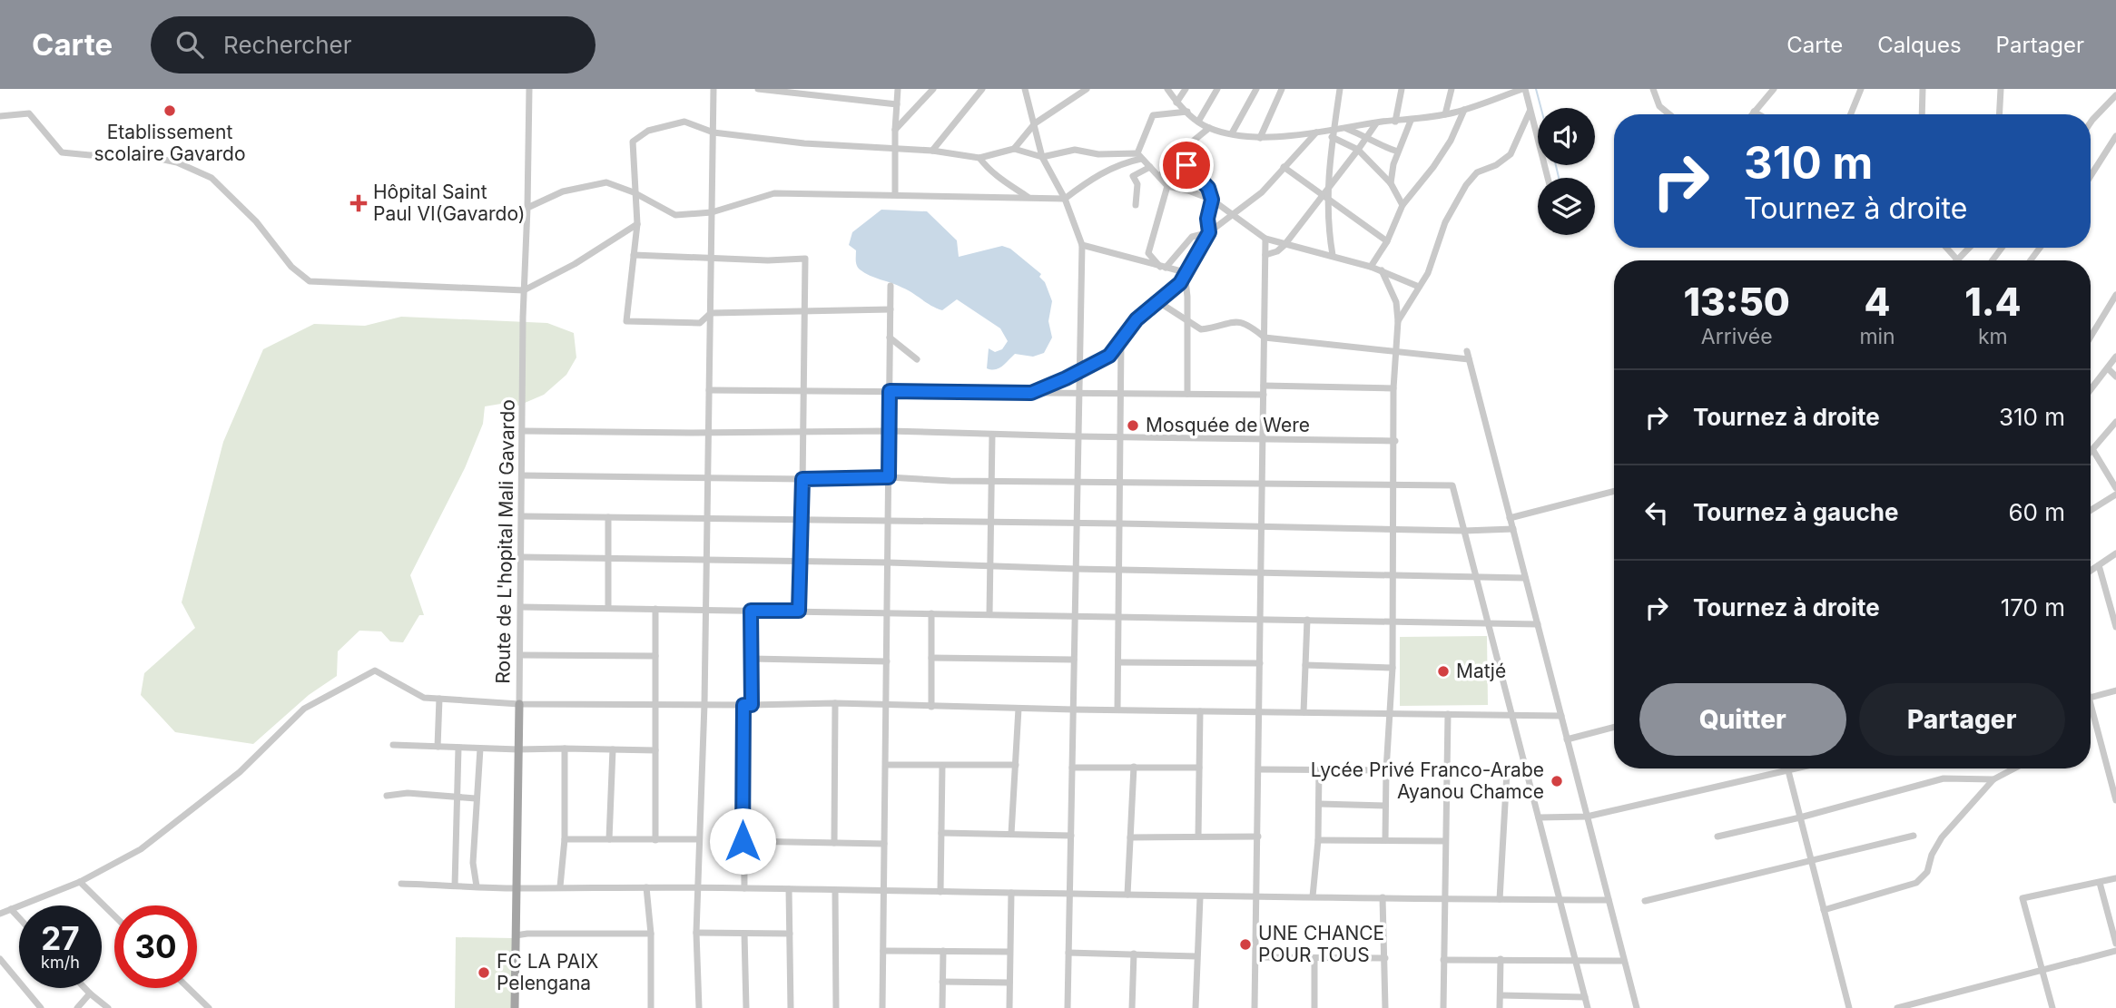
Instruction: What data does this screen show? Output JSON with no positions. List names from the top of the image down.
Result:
{
  "streets": {
    "main road": ["Route de L'hopital Mali Gavardo"]
  },
  "places": {
    "other": [
      "Etablissement scolaire Gavardo",
      "Mosquée de Were",
      "Matjé",
      "Lycée Privé Franco-Arabe Ayanou Chamce",
      "UNE CHANCE POUR TOUS",
      "FC LA PAIX Pelengana"
    ],
    "health": ["Hôpital Saint Paul VI(Gavardo)"]
  },
  "page": {
    "header": "Carte",
    "search": "Rechercher",
    "nav": ["Carte", "Calques", "Partager"],
    "turn": ["310 m", "Tournez à droite"],
    "eta": [
      "13:50",
      "Arrivée",
      "4",
      "min",
      "1.4",
      "km"
    ],
    "list": [
      {
        "name": "Tournez à droite",
        "value": "310 m"
      },
      {
        "name": "Tournez à gauche",
        "value": "60 m"
      },
      {
        "name": "Tournez à droite",
        "value": "170 m"
      }
    ],
    "buttons": ["Quitter", "Partager"],
    "speed": "27 km/h",
    "limit": "30"
  }
}
